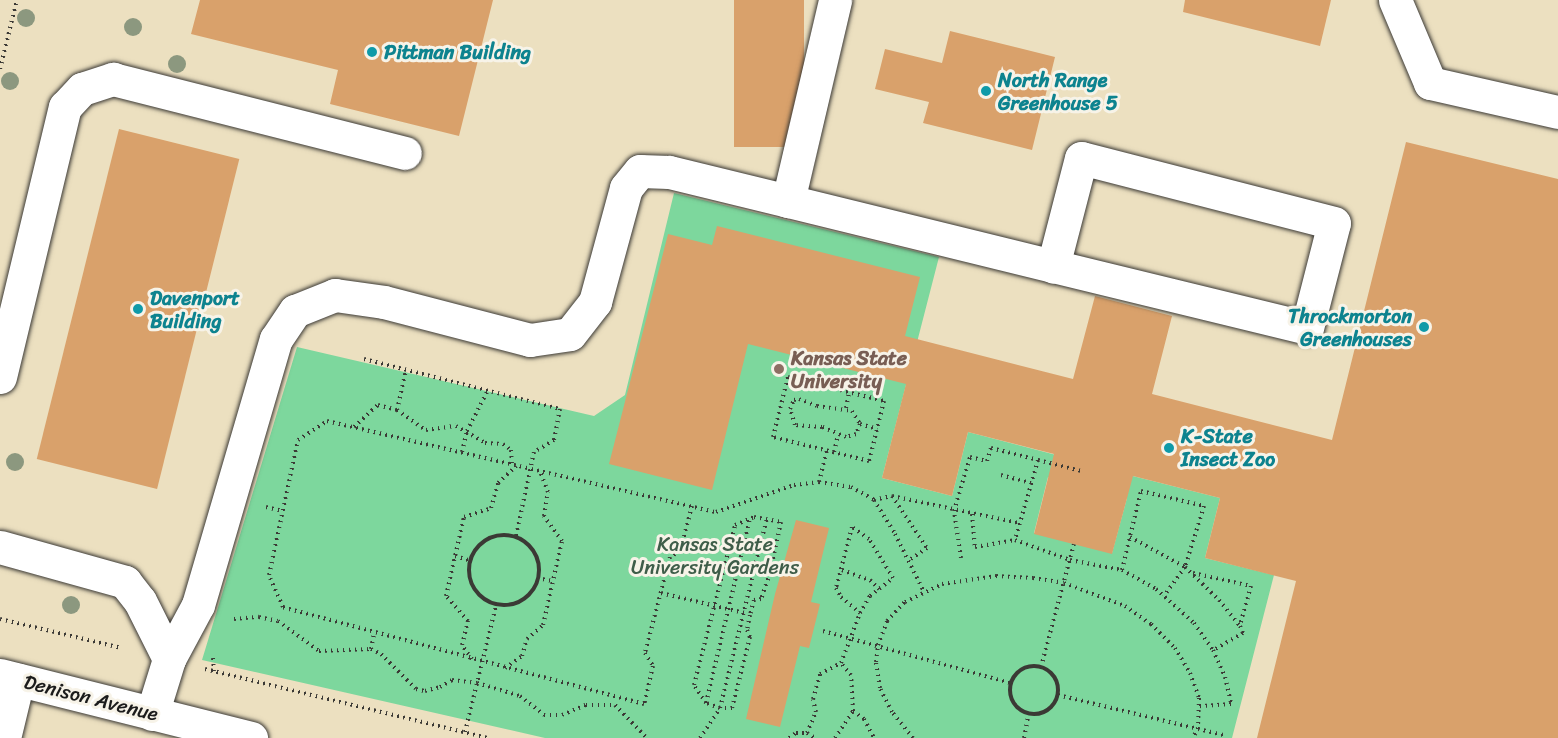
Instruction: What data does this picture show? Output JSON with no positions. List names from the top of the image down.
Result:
{
  "streets": {
    "street": ["Denison Avenue"]
  },
  "parks": ["Kansas State University Gardens"],
  "places": [
    "Pittman Building",
    "North Range Greenhouse 5",
    "Davenport Building",
    "Throckmorton Greenhouses",
    "Kansas State University",
    "K-State Insect Zoo"
  ]
}
